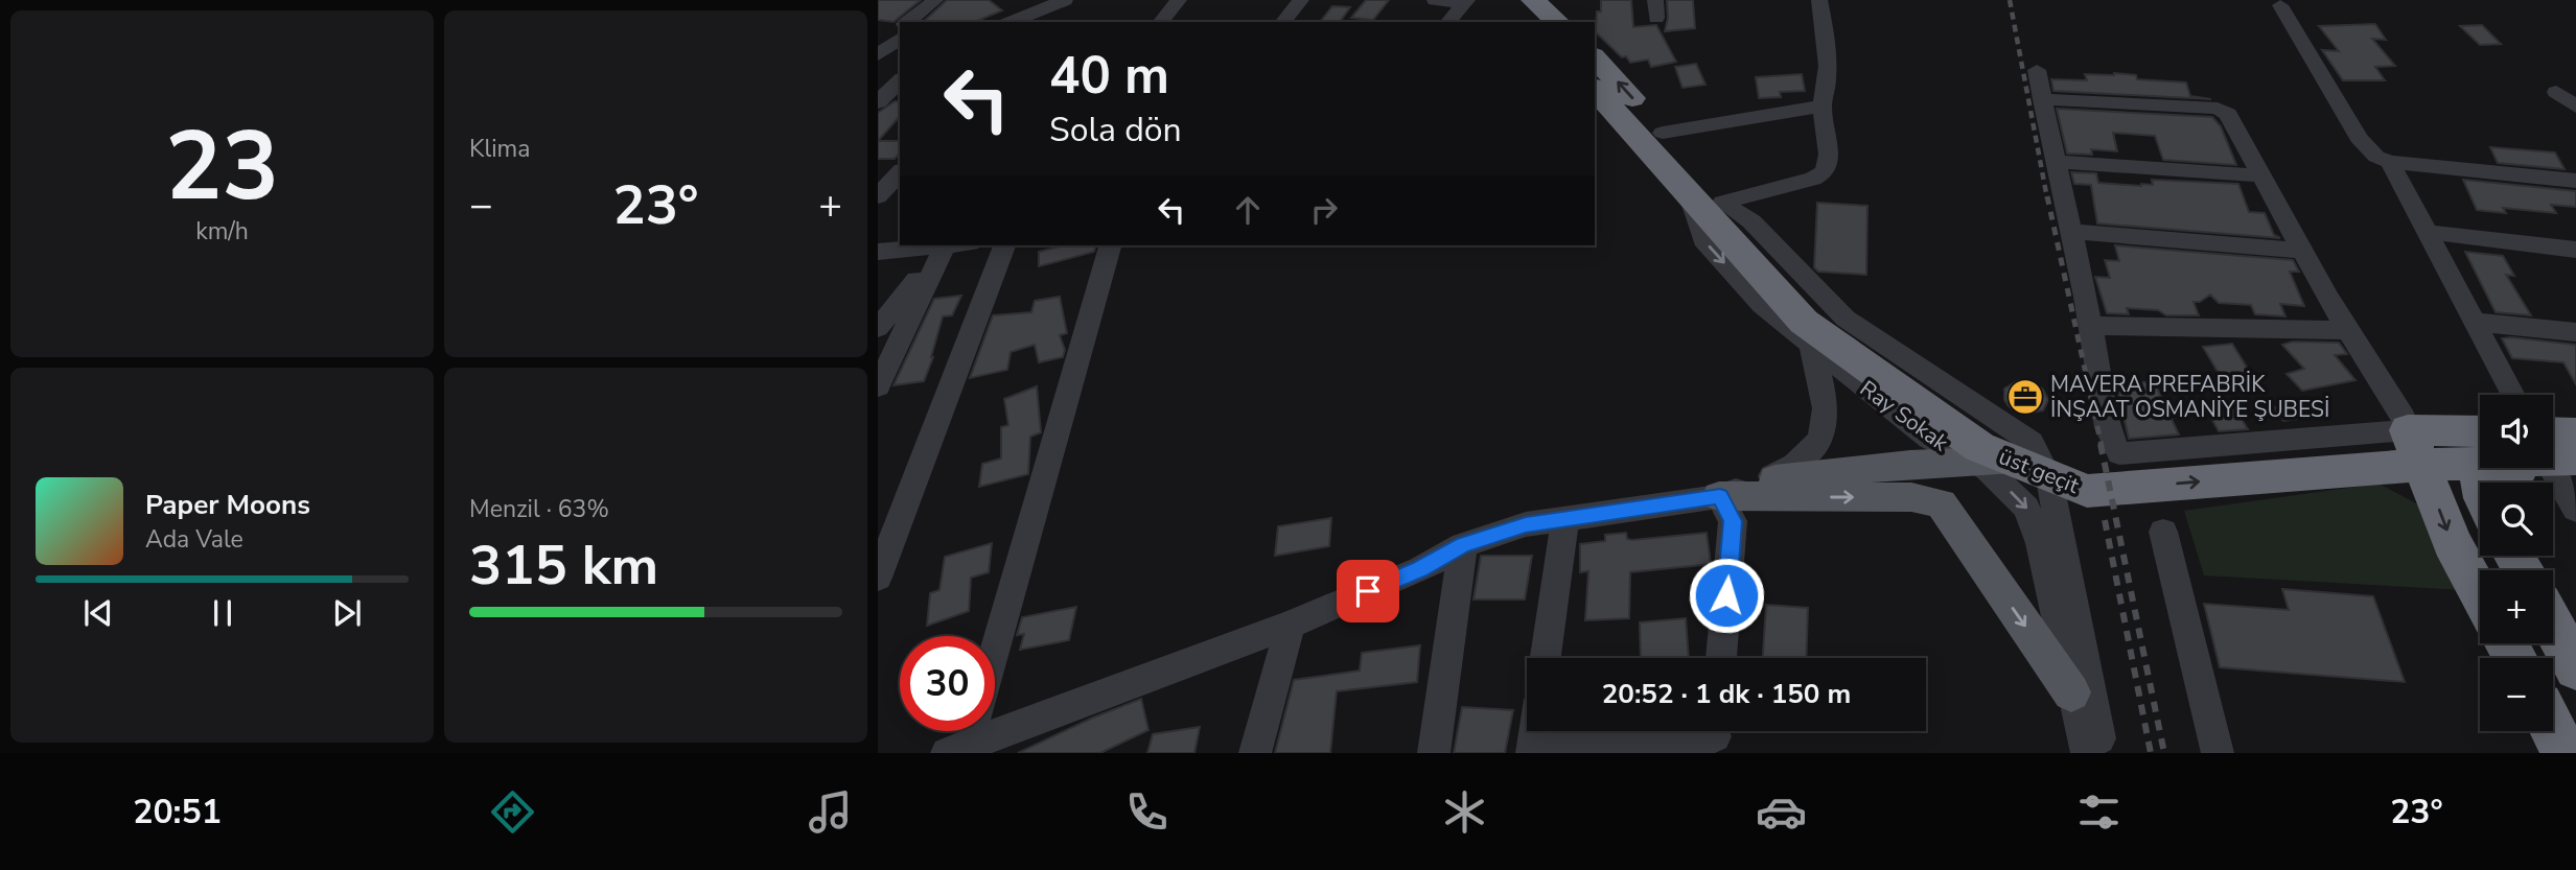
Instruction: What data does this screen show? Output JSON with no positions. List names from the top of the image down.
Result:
{
  "streets": {
    "highway": ["üst geçit"],
    "street": ["Ray Sokak"]
  },
  "crossings": [
    ["Ray Sokak", "üst geçit"]
  ],
  "places": {
    "office": ["MAVERA PREFABRİK İNŞAAT OSMANİYE ŞUBESİ"]
  },
  "page": {
    "tile": [
      ["23", "km/h"],
      "Klima",
      ["Menzil · 63%", "315 km"]
    ],
    "turn": ["40 m", "Sola dön"],
    "heat": ["−", "23°", "+"],
    "map_buttons": ["+", "−"],
    "song": ["Paper Moons", "Ada Vale"],
    "limit": "30",
    "trip": "20:52 · 1 dk · 150 m",
    "tabs": ["20:51", "23°"]
  }
}
